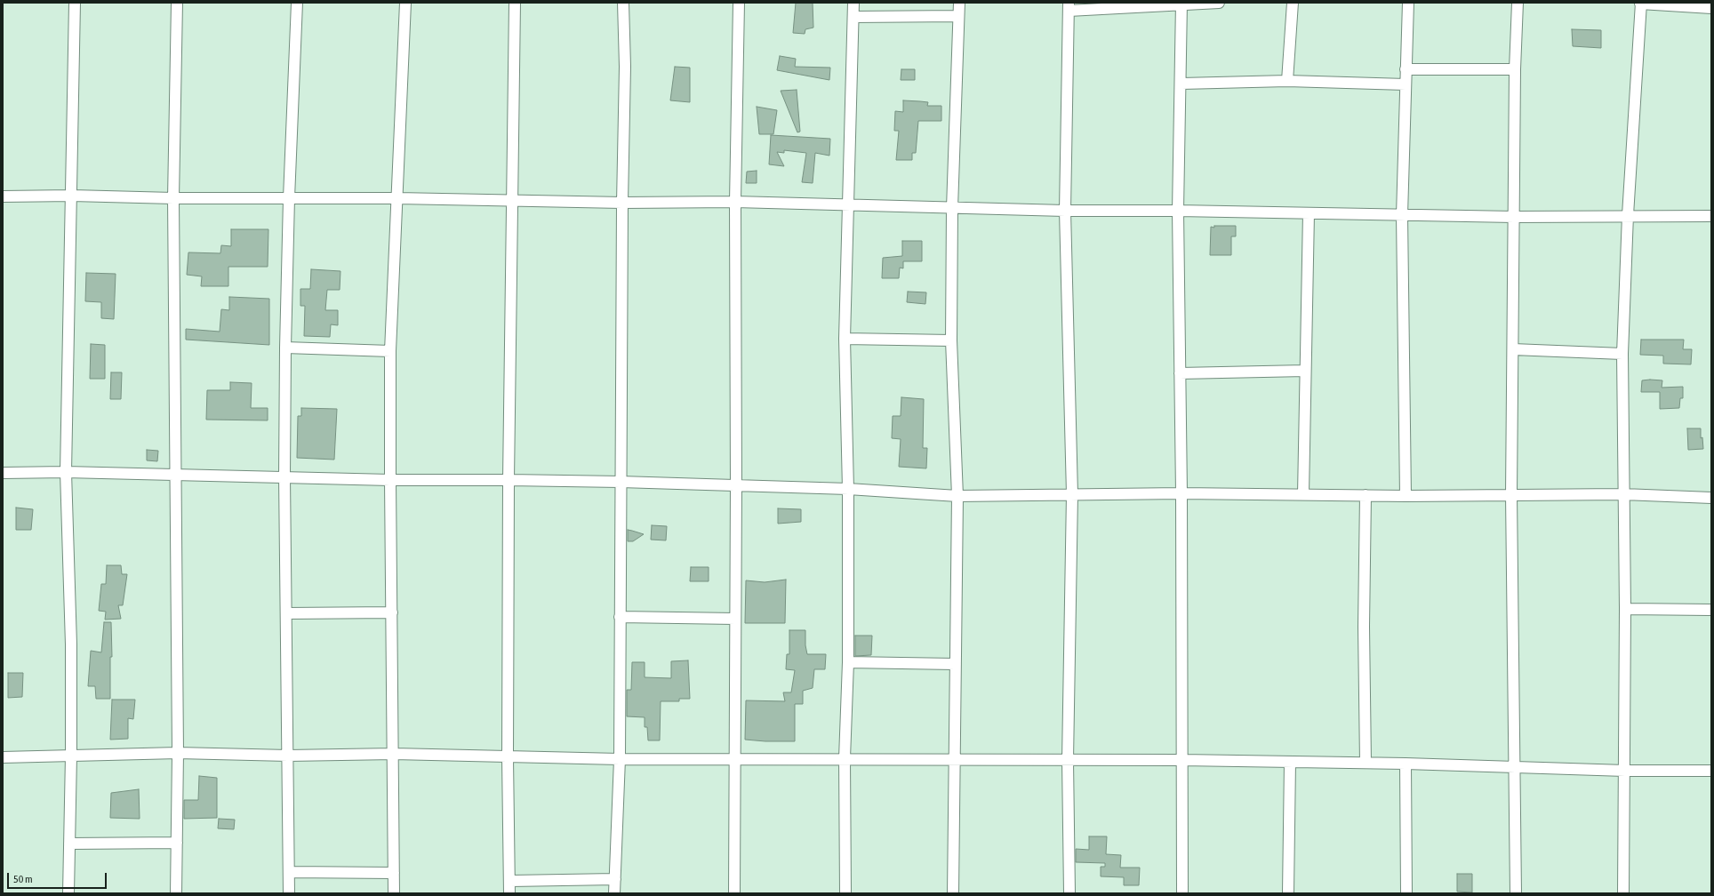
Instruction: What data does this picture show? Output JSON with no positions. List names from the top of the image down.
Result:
{
  "scale_bar": "50 m"
}
